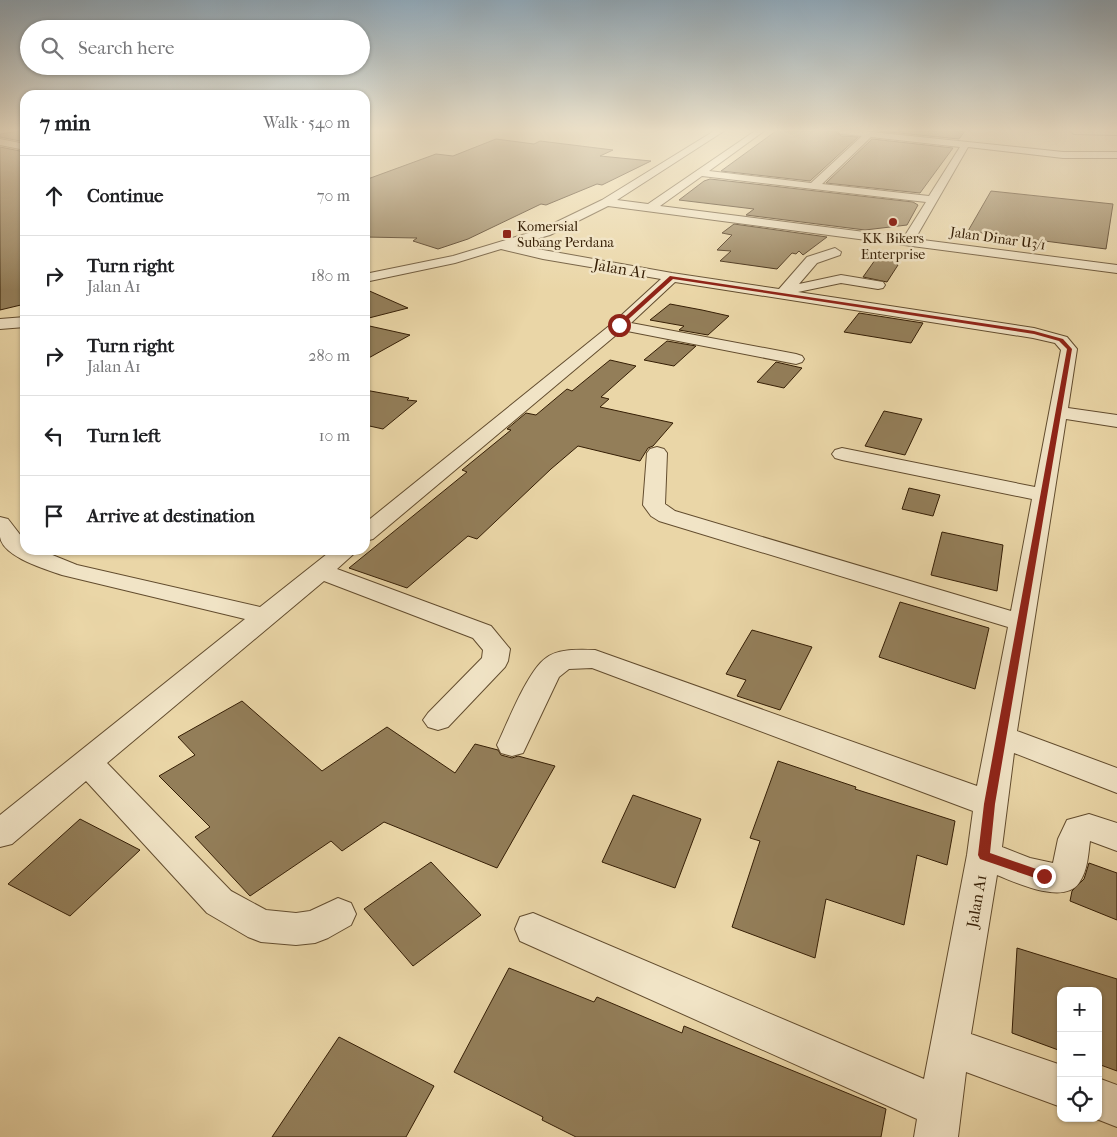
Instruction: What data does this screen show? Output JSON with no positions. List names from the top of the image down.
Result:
{
  "streets": {
    "street": ["Jalan Dinar U3/1", "Jalan A1"]
  },
  "places": {
    "other": ["KK Bikers Enterprise"],
    "transit": ["Komersial Subang Perdana"]
  },
  "page": {
    "search": "Search here",
    "heading": ["7 min", "Walk · 540 m"],
    "list": [
      ["Continue", "70 m"],
      ["Turn right", "Jalan A1", "180 m"],
      ["Turn right", "Jalan A1", "280 m"],
      ["Turn left", "10 m"],
      "Arrive at destination"
    ],
    "map_buttons": ["+", "−"]
  }
}
